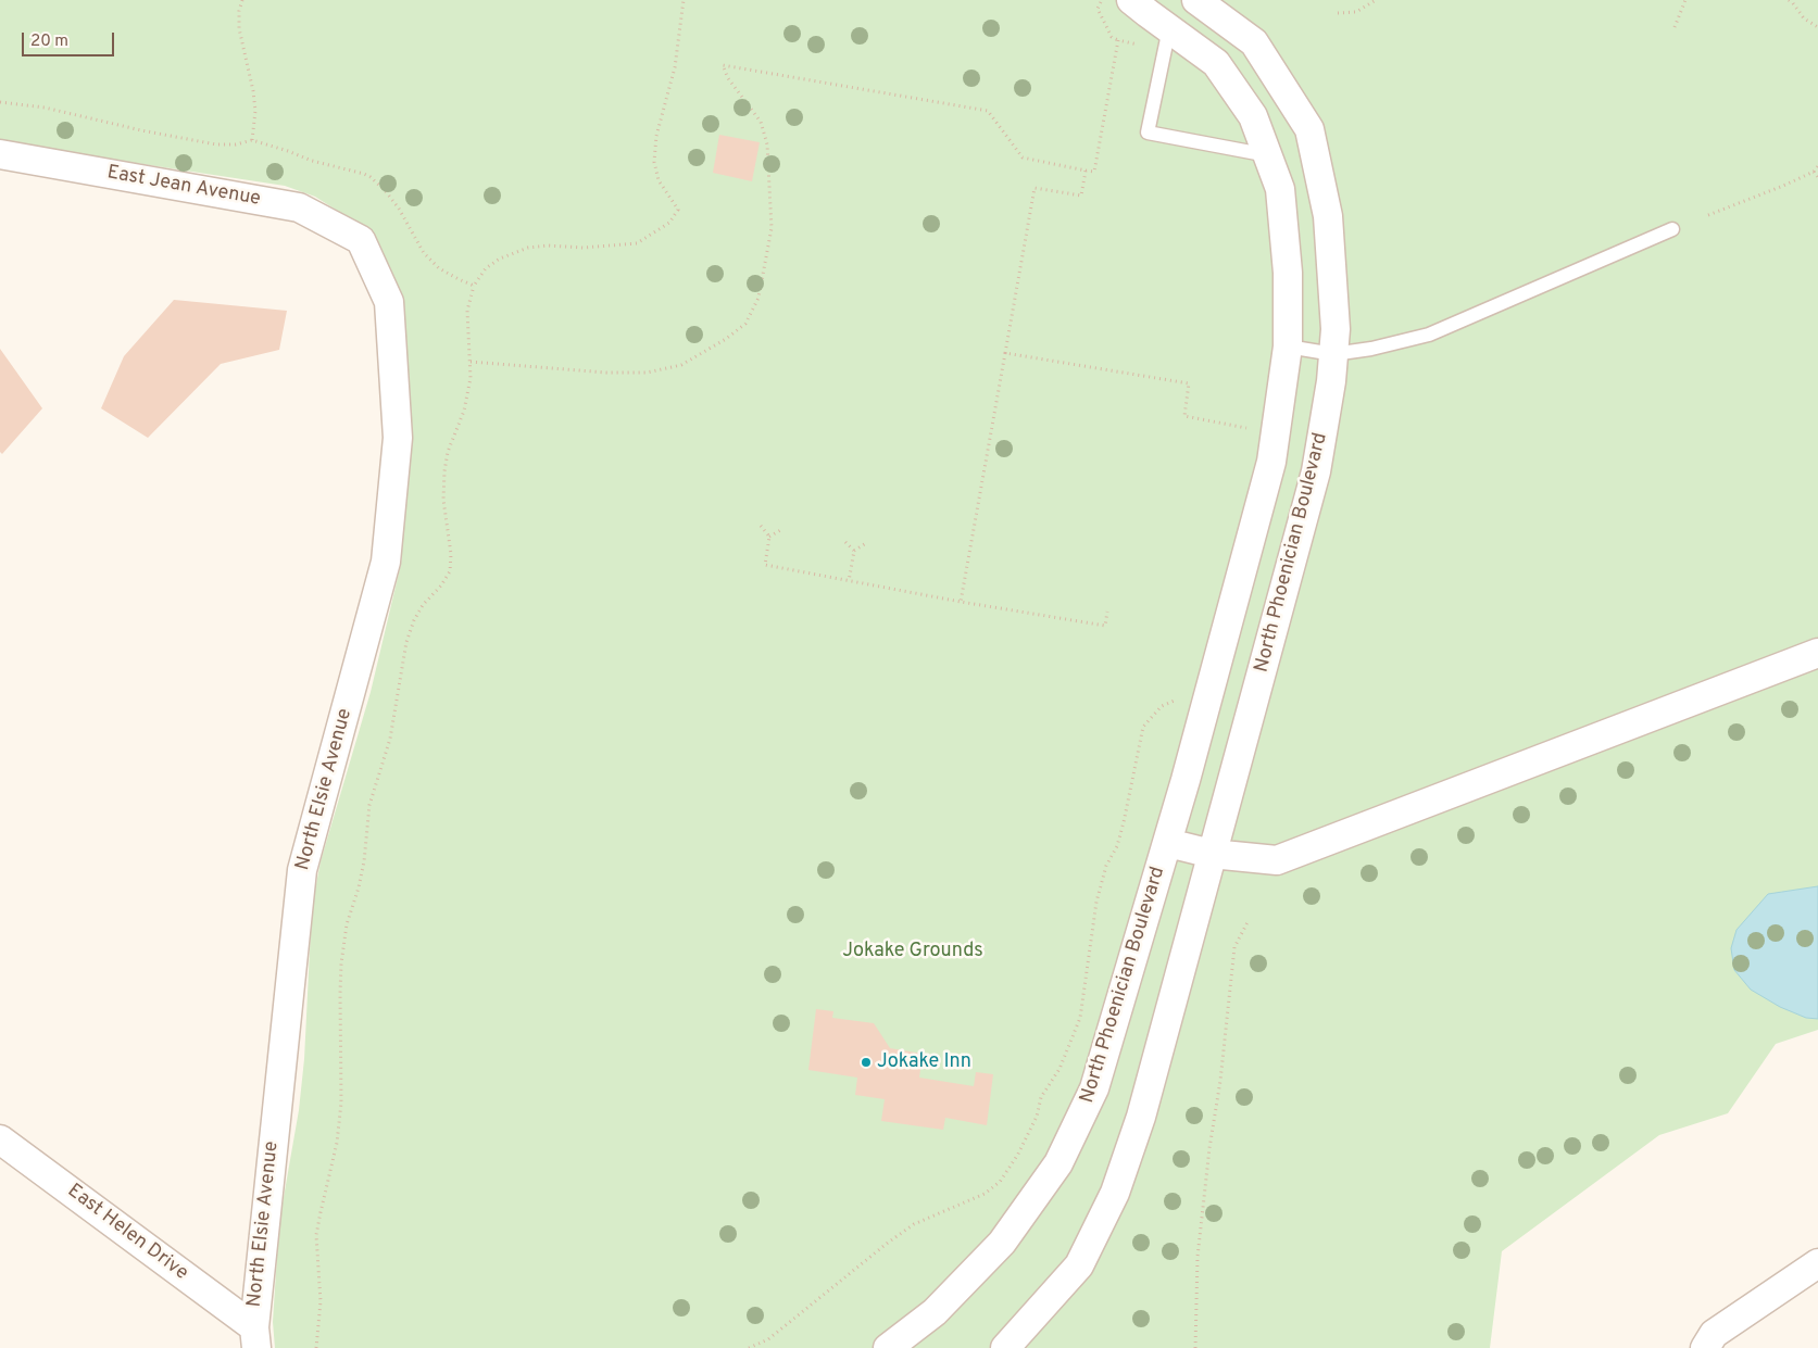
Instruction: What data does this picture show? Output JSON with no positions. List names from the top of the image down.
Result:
{
  "streets": {
    "street": [
      "East Jean Avenue",
      "North Phoenician Boulevard",
      "North Elsie Avenue",
      "East Helen Drive"
    ]
  },
  "crossings": [
    ["East Jean Avenue", "North Elsie Avenue"],
    ["North Elsie Avenue", "East Helen Drive"]
  ],
  "parks": ["Jokake Grounds"],
  "places": ["Jokake Inn"],
  "scale_bar": "20 m"
}
